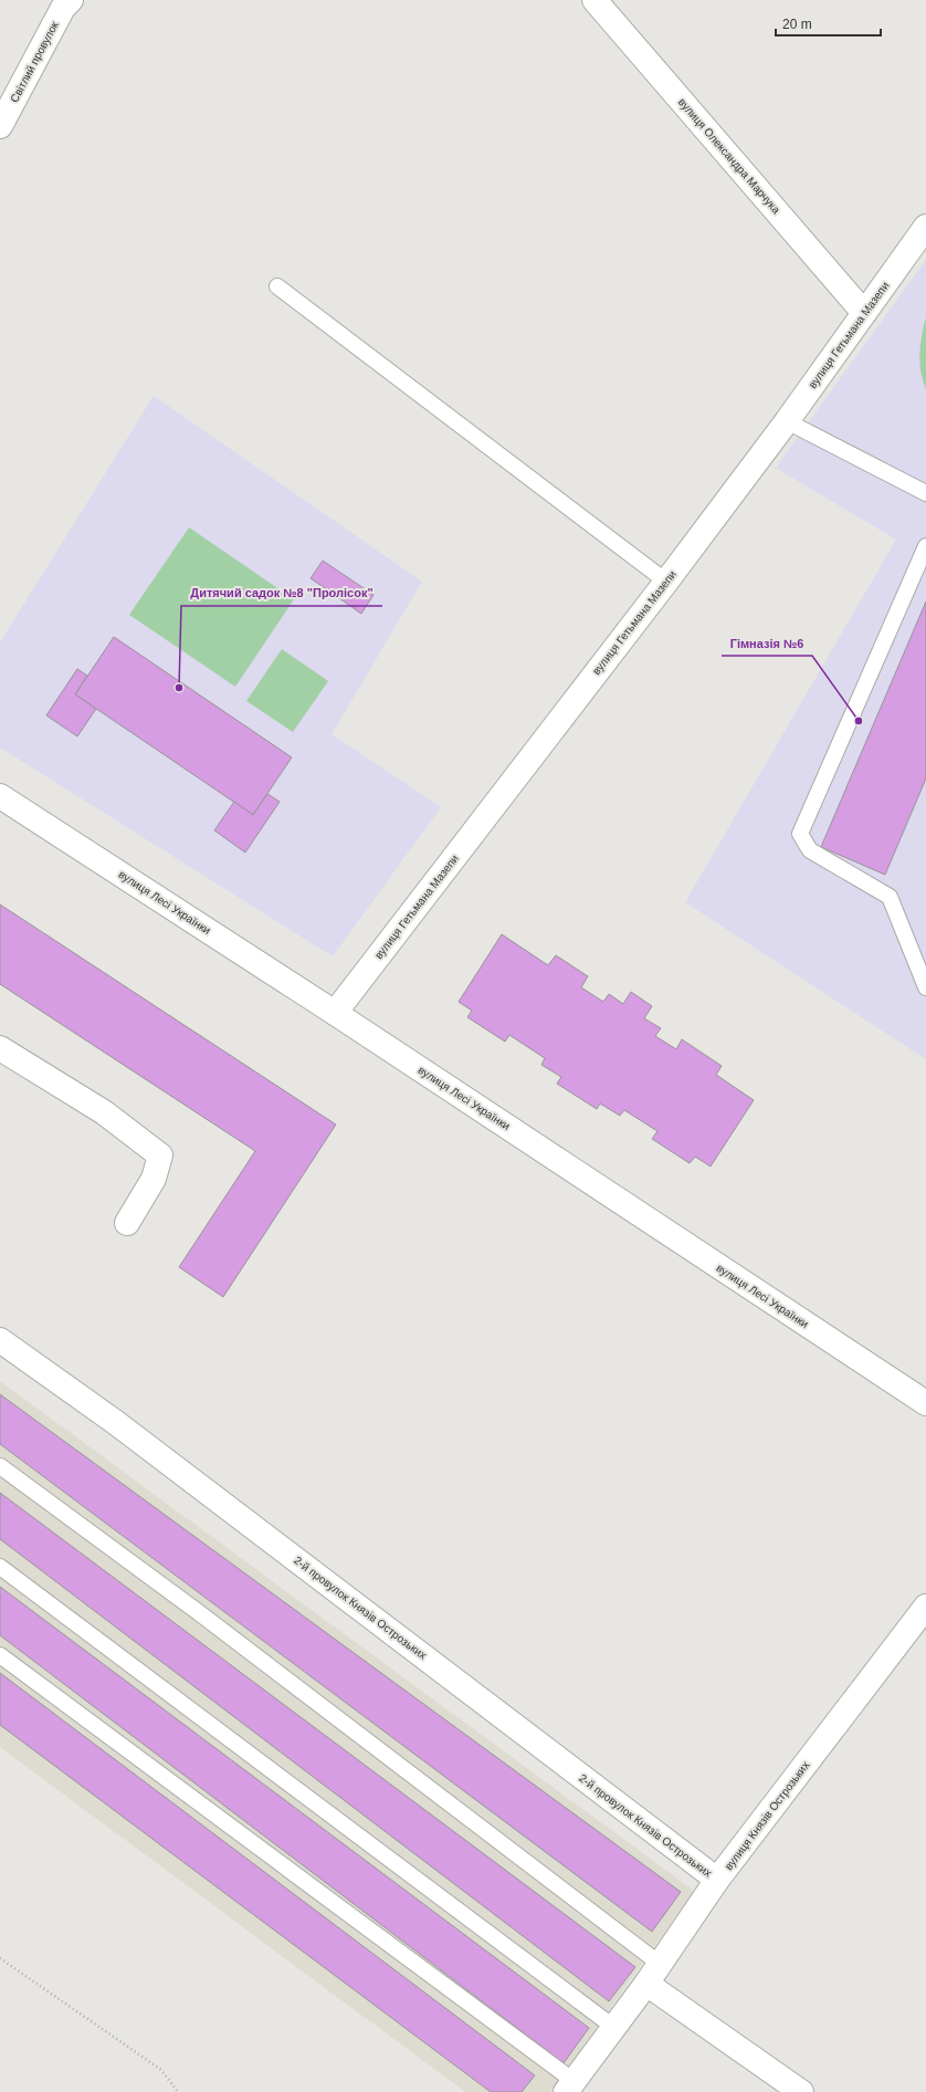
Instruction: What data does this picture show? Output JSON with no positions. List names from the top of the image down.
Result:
{
  "streets": {
    "street": [
      "Світлий провулок",
      "вулиця Олександра Марчука",
      "вулиця Гетьмана Мазепи",
      "вулиця Лесі Українки",
      "2-й провулок Князів Острозьких",
      "вулиця Князів Острозьких"
    ]
  },
  "crossings": [
    ["вулиця Олександра Марчука", "вулиця Гетьмана Мазепи"],
    ["вулиця Гетьмана Мазепи", "вулиця Лесі Українки"],
    ["2-й провулок Князів Острозьких", "вулиця Князів Острозьких"]
  ],
  "places": ["Дитячий садок №8 \"Пролісок\"", "Гімназія №6"],
  "scale_bar": "20 m"
}
